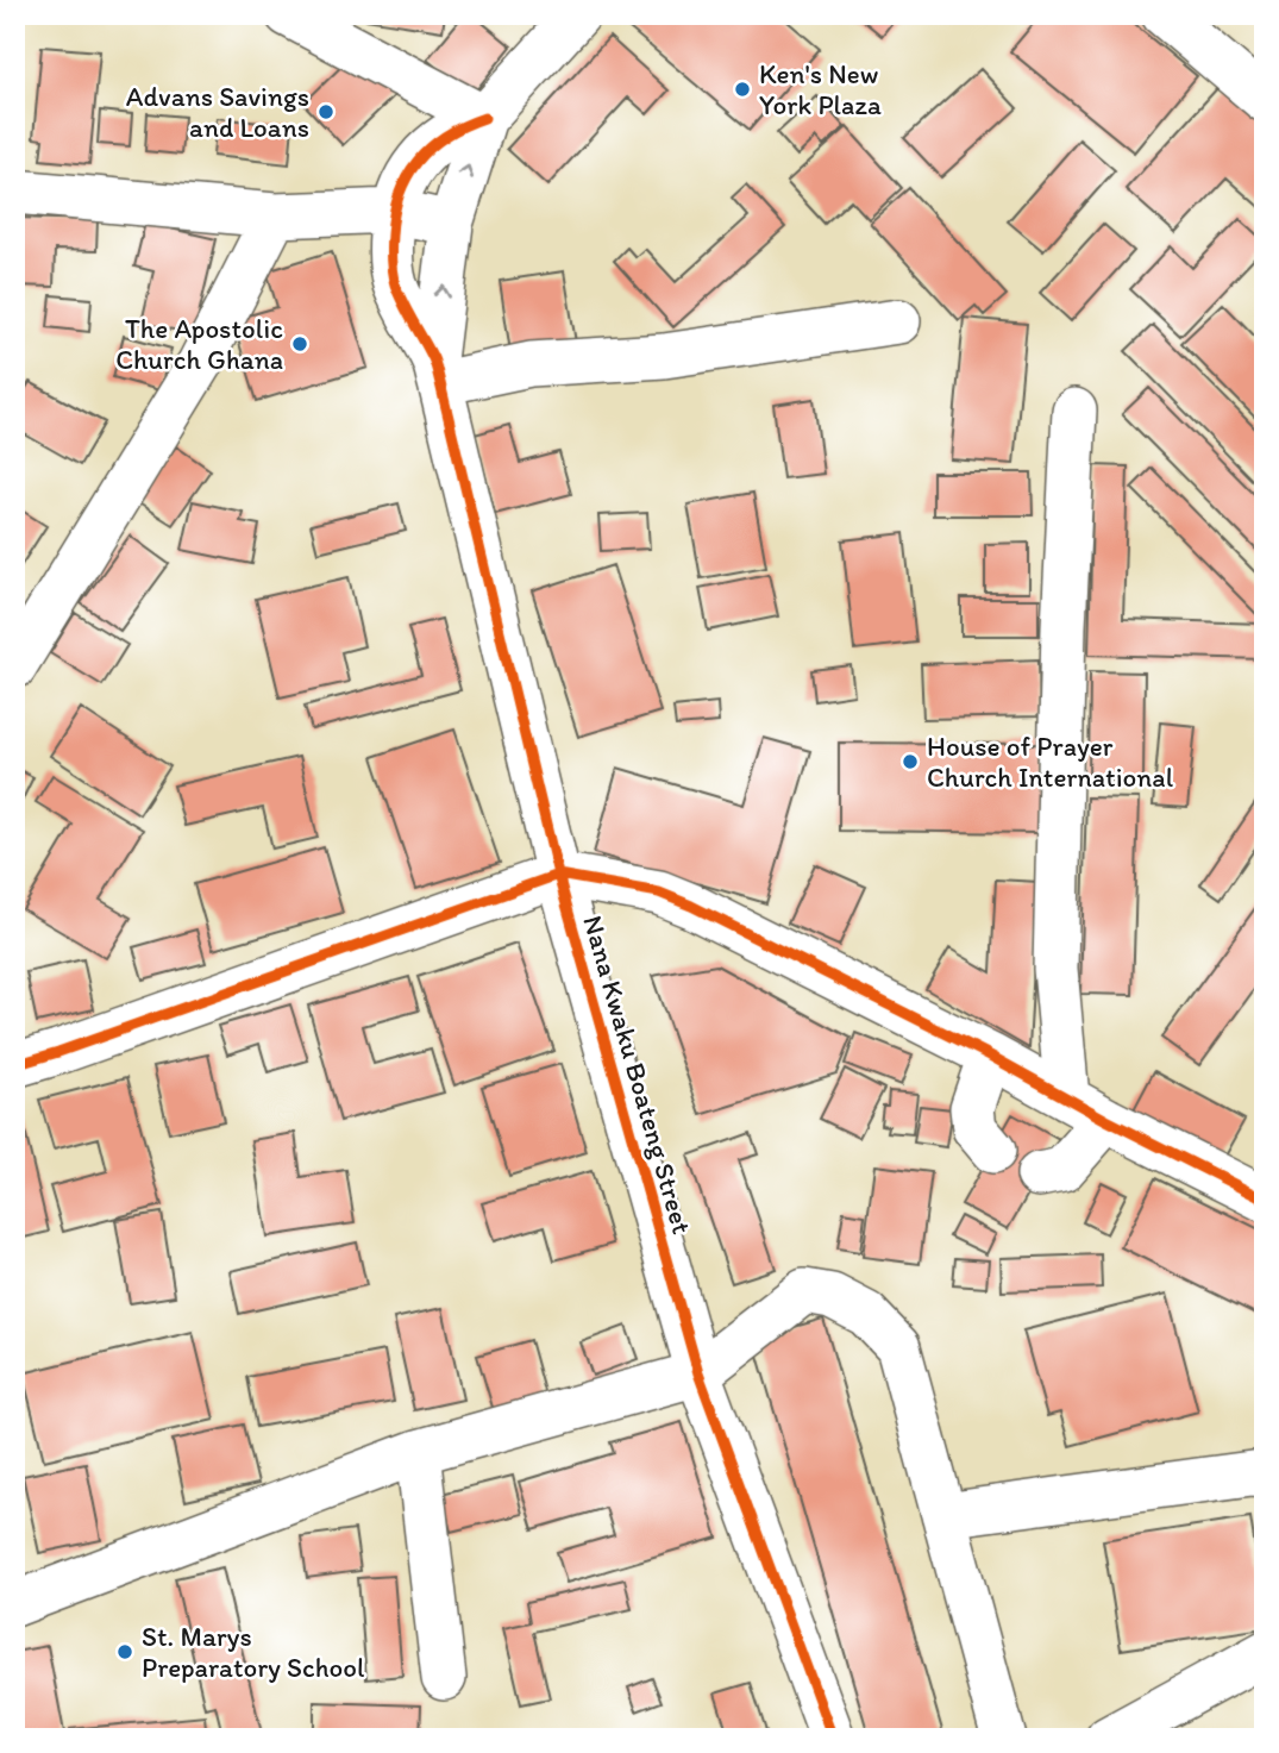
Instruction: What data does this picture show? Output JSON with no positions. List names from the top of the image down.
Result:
{
  "streets": {
    "street": ["Nana Kwaku Boateng Street"]
  },
  "places": [
    "Ken's New York Plaza",
    "Advans Savings and Loans",
    "The Apostolic Church Ghana",
    "House of Prayer Church International",
    "St. Marys Preparatory School"
  ]
}
